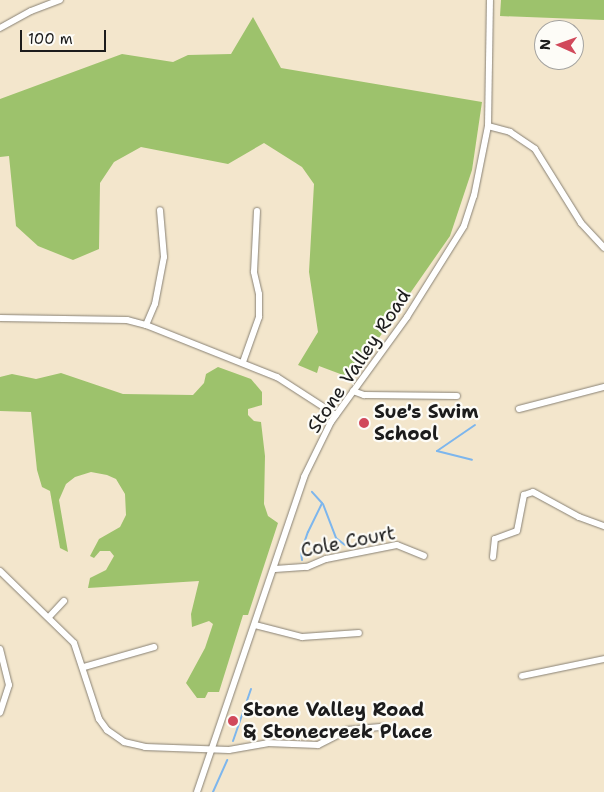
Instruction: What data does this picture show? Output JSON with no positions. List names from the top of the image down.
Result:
{
  "streets": {
    "street": ["Stone Valley Road", "Cole Court"]
  },
  "crossings": [
    ["Stone Valley Road", "Cole Court"]
  ],
  "places": ["Sue's Swim School", "Stone Valley Road & Stonecreek Place"],
  "scale_bar": "100 m",
  "north": "left"
}
